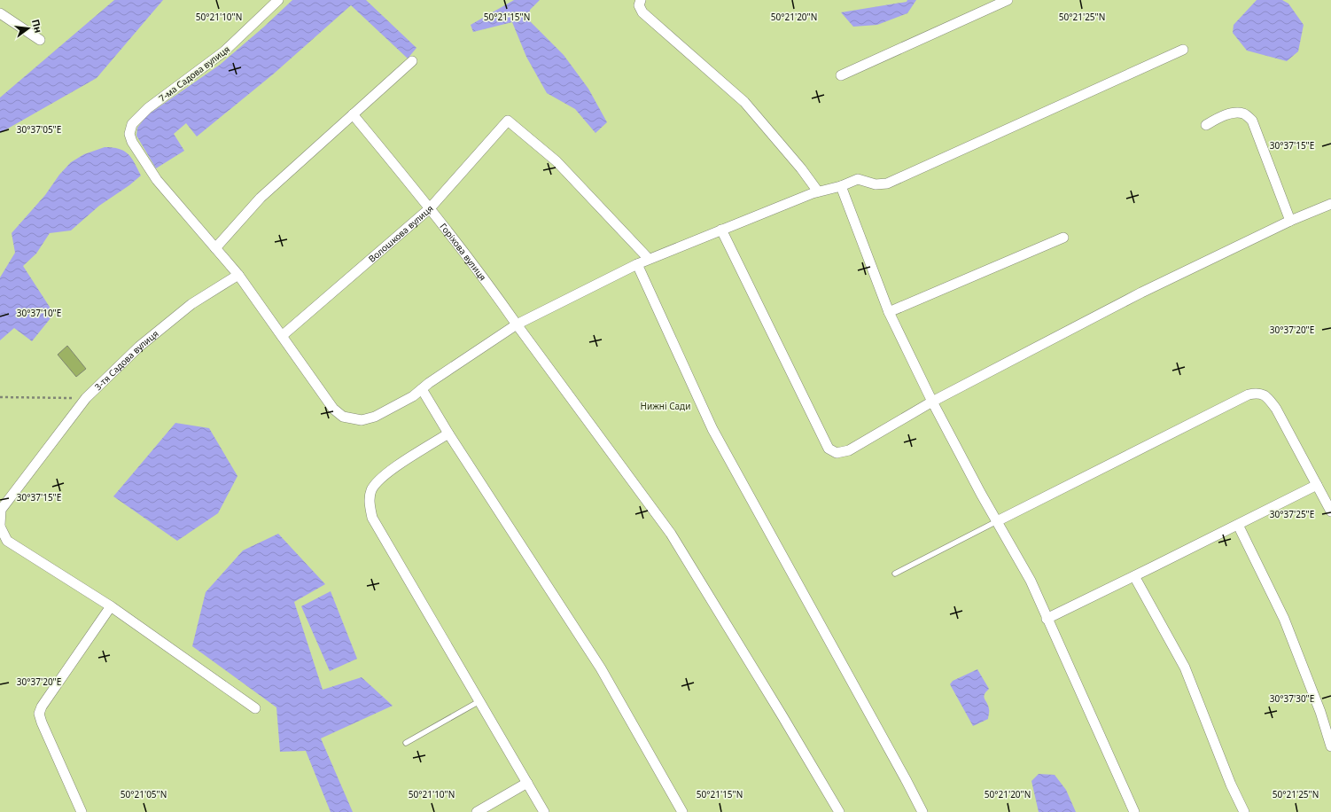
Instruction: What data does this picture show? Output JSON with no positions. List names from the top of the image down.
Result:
{
  "streets": {
    "street": [
      "7-ма Садова вулиця",
      "Волошкова вулиця",
      "Горіхова вулиця",
      "3-тя Садова вулиця"
    ]
  },
  "crossings": [
    ["Волошкова вулиця", "Горіхова вулиця"]
  ],
  "parks": ["Нижні Сади"],
  "north": "right",
  "coordinates": [
    "50°21'10\"N",
    "50°21'15\"N",
    "50°21'20\"N",
    "50°21'25\"N",
    "30°37'05\"E",
    "30°37'15\"E",
    "30°37'10\"E",
    "30°37'20\"E",
    "30°37'25\"E",
    "30°37'30\"E",
    "50°21'05\"N"
  ]
}
